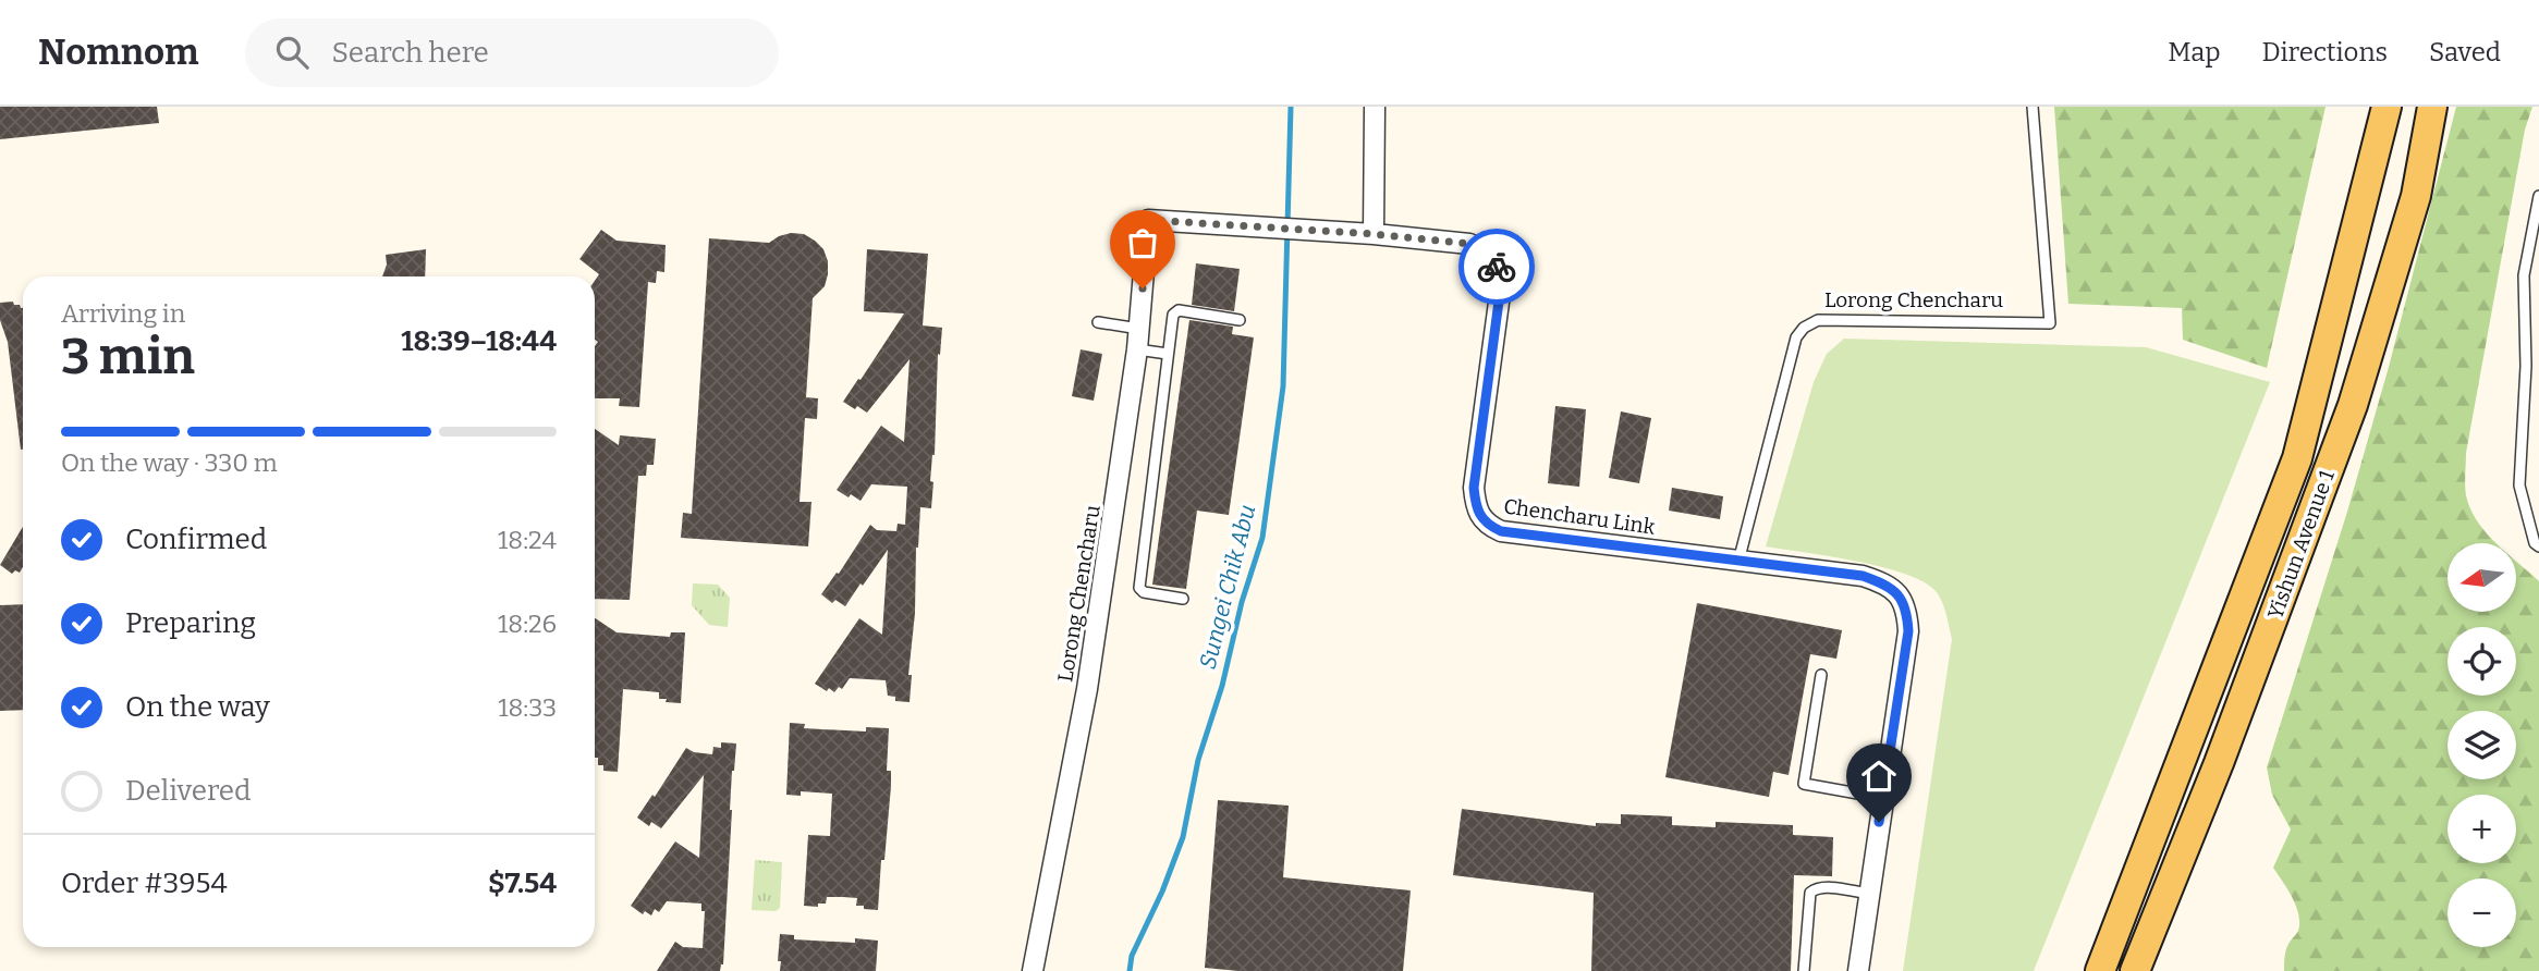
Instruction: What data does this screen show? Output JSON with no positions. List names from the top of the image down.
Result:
{
  "streets": {
    "main road": ["Yishun Avenue 1"],
    "street": ["Lorong Chencharu", "Chencharu Link"]
  },
  "crossings": [
    ["Lorong Chencharu", "Chencharu Link"]
  ],
  "water": ["Sungei Chik Abu"],
  "north": "left",
  "page": {
    "header": "Nomnom",
    "search": "Search here",
    "nav": ["Map", "Directions", "Saved"],
    "heading": ["3 min", "Arriving in", "18:39–18:44"],
    "panel": ["Order #3954", "$7.54"],
    "bar": "On the way · 330 m",
    "list": [
      ["Confirmed", "18:24"],
      ["Preparing", "18:26"],
      ["On the way", "18:33"],
      "Delivered"
    ],
    "map_buttons": ["+", "−"]
  }
}
